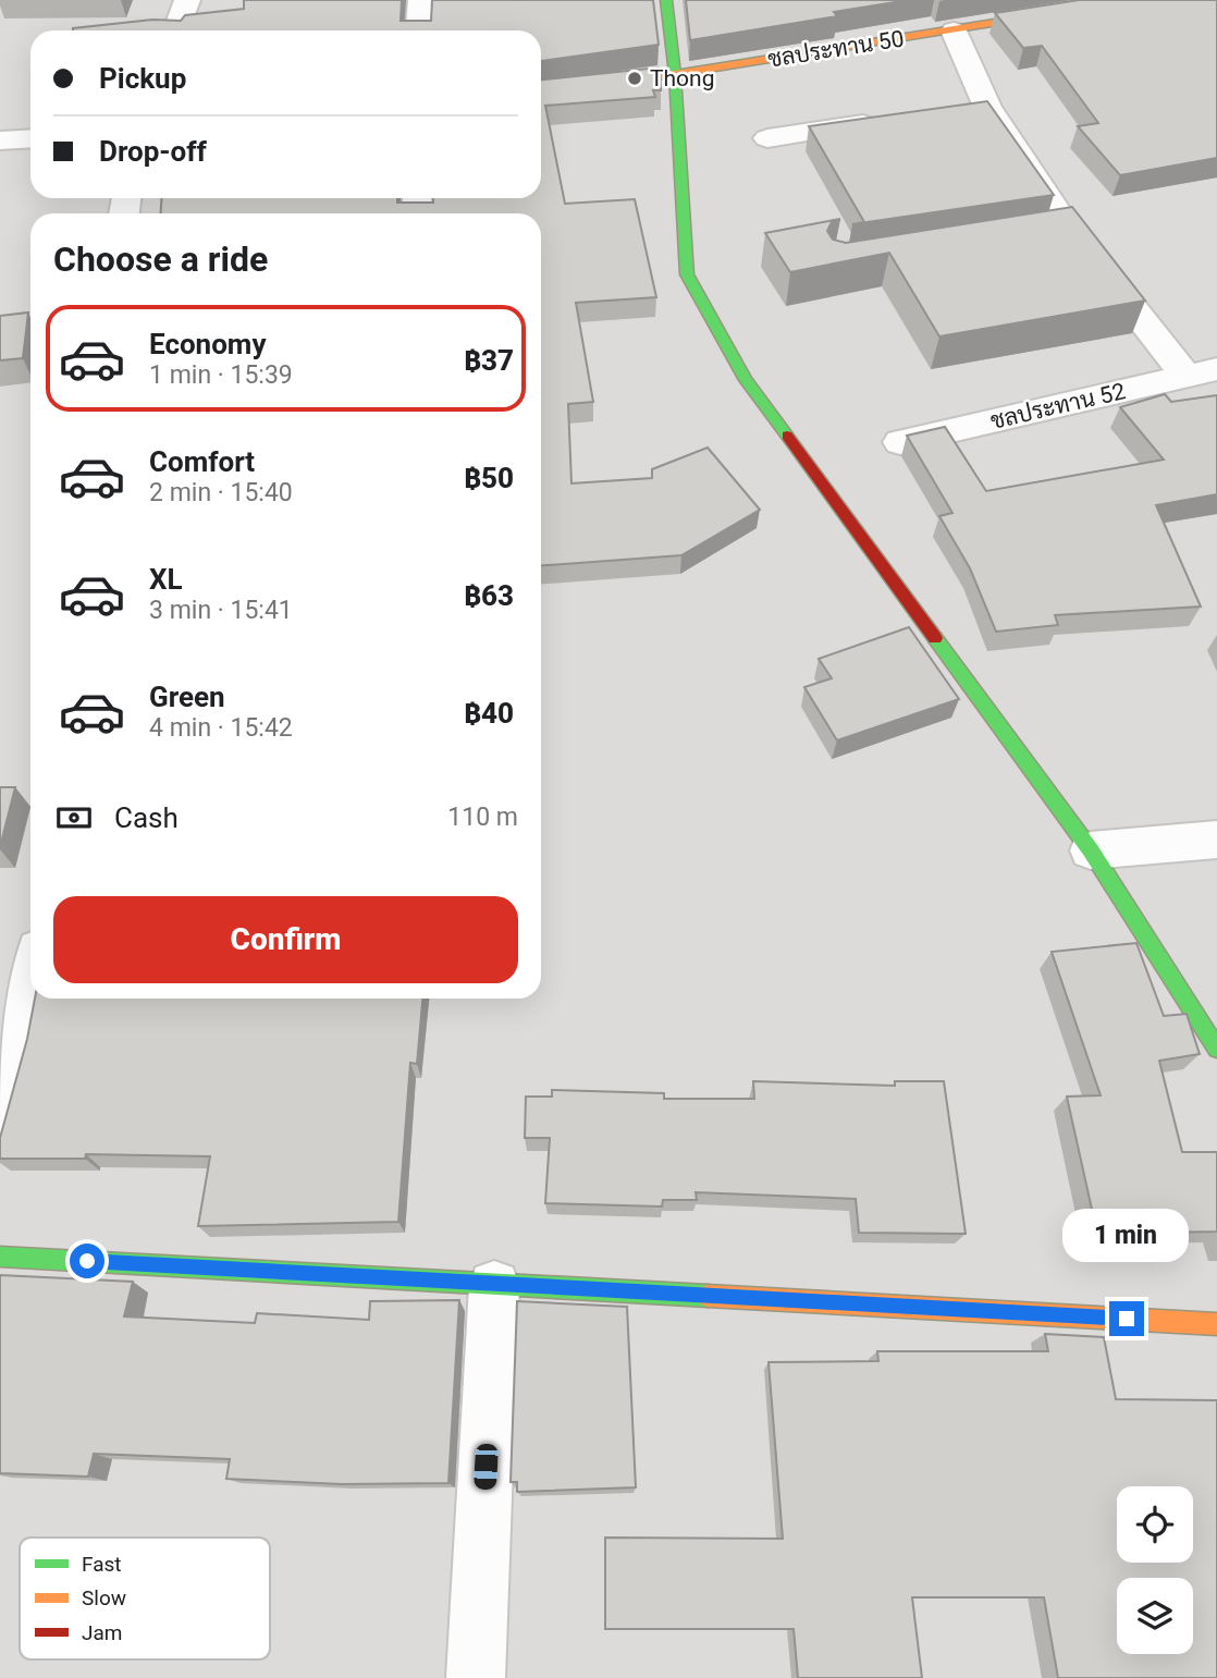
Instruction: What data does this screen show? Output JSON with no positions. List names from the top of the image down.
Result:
{
  "streets": {
    "street": ["ชลประทาน 50", "ชลประทาน 52"]
  },
  "places": ["Thong"],
  "legend": ["Fast", "Slow", "Jam"],
  "page": {
    "banner": ["Pickup", "Drop-off"],
    "heading": "Choose a ride",
    "list": [
      {
        "name": "Economy",
        "note": "1 min · 15:39",
        "value": "฿37"
      },
      {
        "name": "Comfort",
        "note": "2 min · 15:40",
        "value": "฿50"
      },
      {
        "name": "XL",
        "note": "3 min · 15:41",
        "value": "฿63"
      },
      {
        "name": "Green",
        "note": "4 min · 15:42",
        "value": "฿40"
      }
    ],
    "pay": ["Cash", "110 m"],
    "buttons": "Confirm",
    "bubble": "1 min"
  }
}
